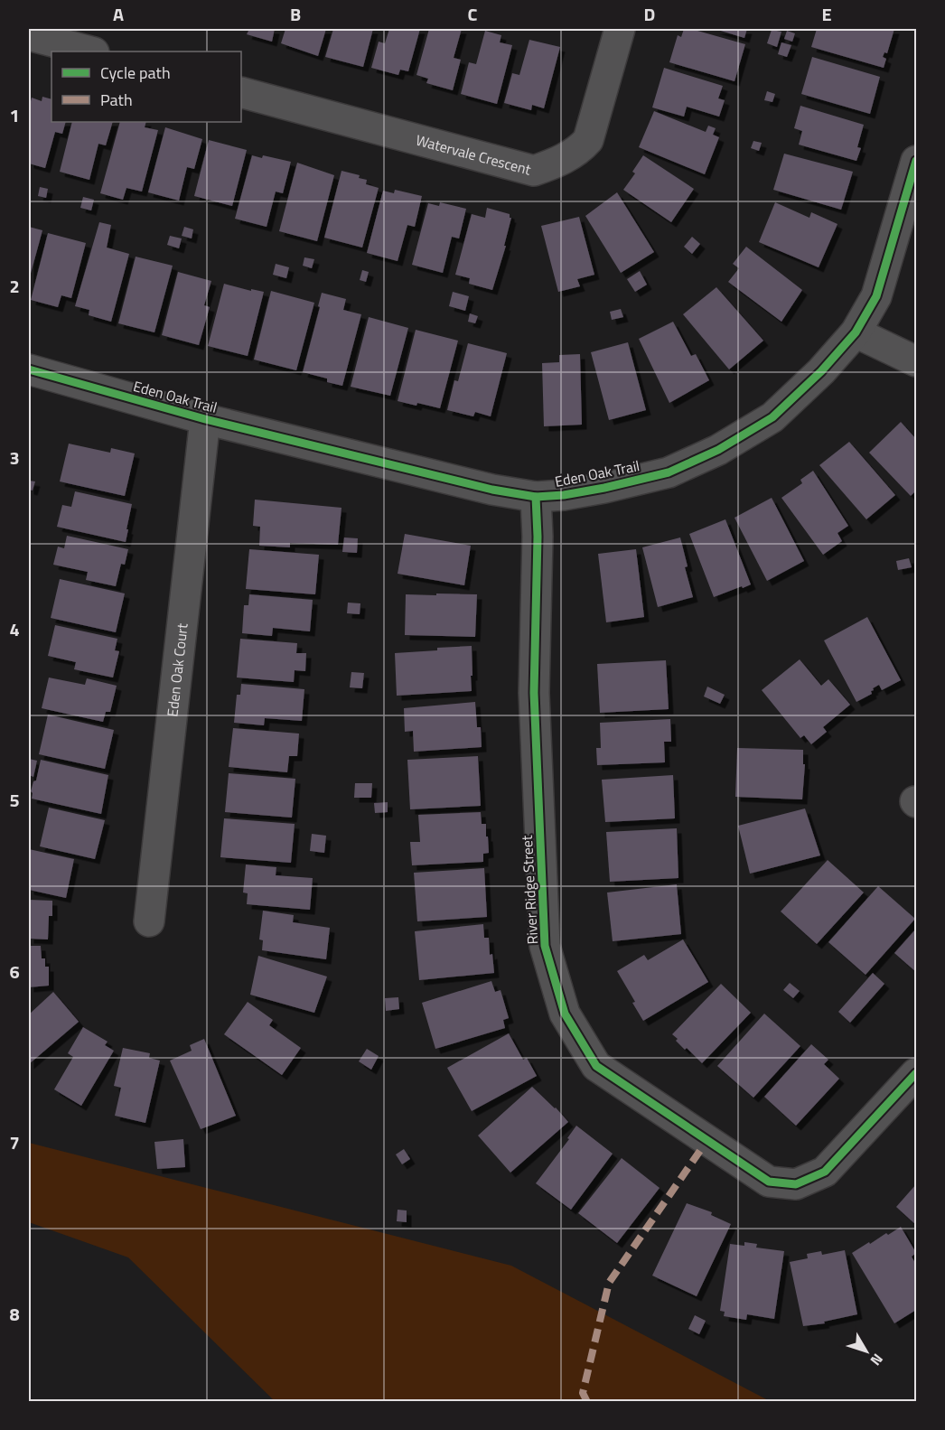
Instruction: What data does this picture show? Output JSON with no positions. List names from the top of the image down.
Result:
{
  "streets": {
    "street": [
      "Watervale Crescent",
      "Eden Oak Trail",
      "Eden Oak Court",
      "River Ridge Street"
    ]
  },
  "crossings": [
    ["Eden Oak Trail", "Eden Oak Court"],
    ["Eden Oak Trail", "River Ridge Street"]
  ],
  "legend": ["Cycle path", "Path"],
  "north": "bottom right",
  "grid": {
    "columns": [
      "A",
      "B",
      "C",
      "D",
      "E"
    ],
    "rows": [
      "1",
      "2",
      "3",
      "4",
      "5",
      "6",
      "7",
      "8"
    ]
  }
}
